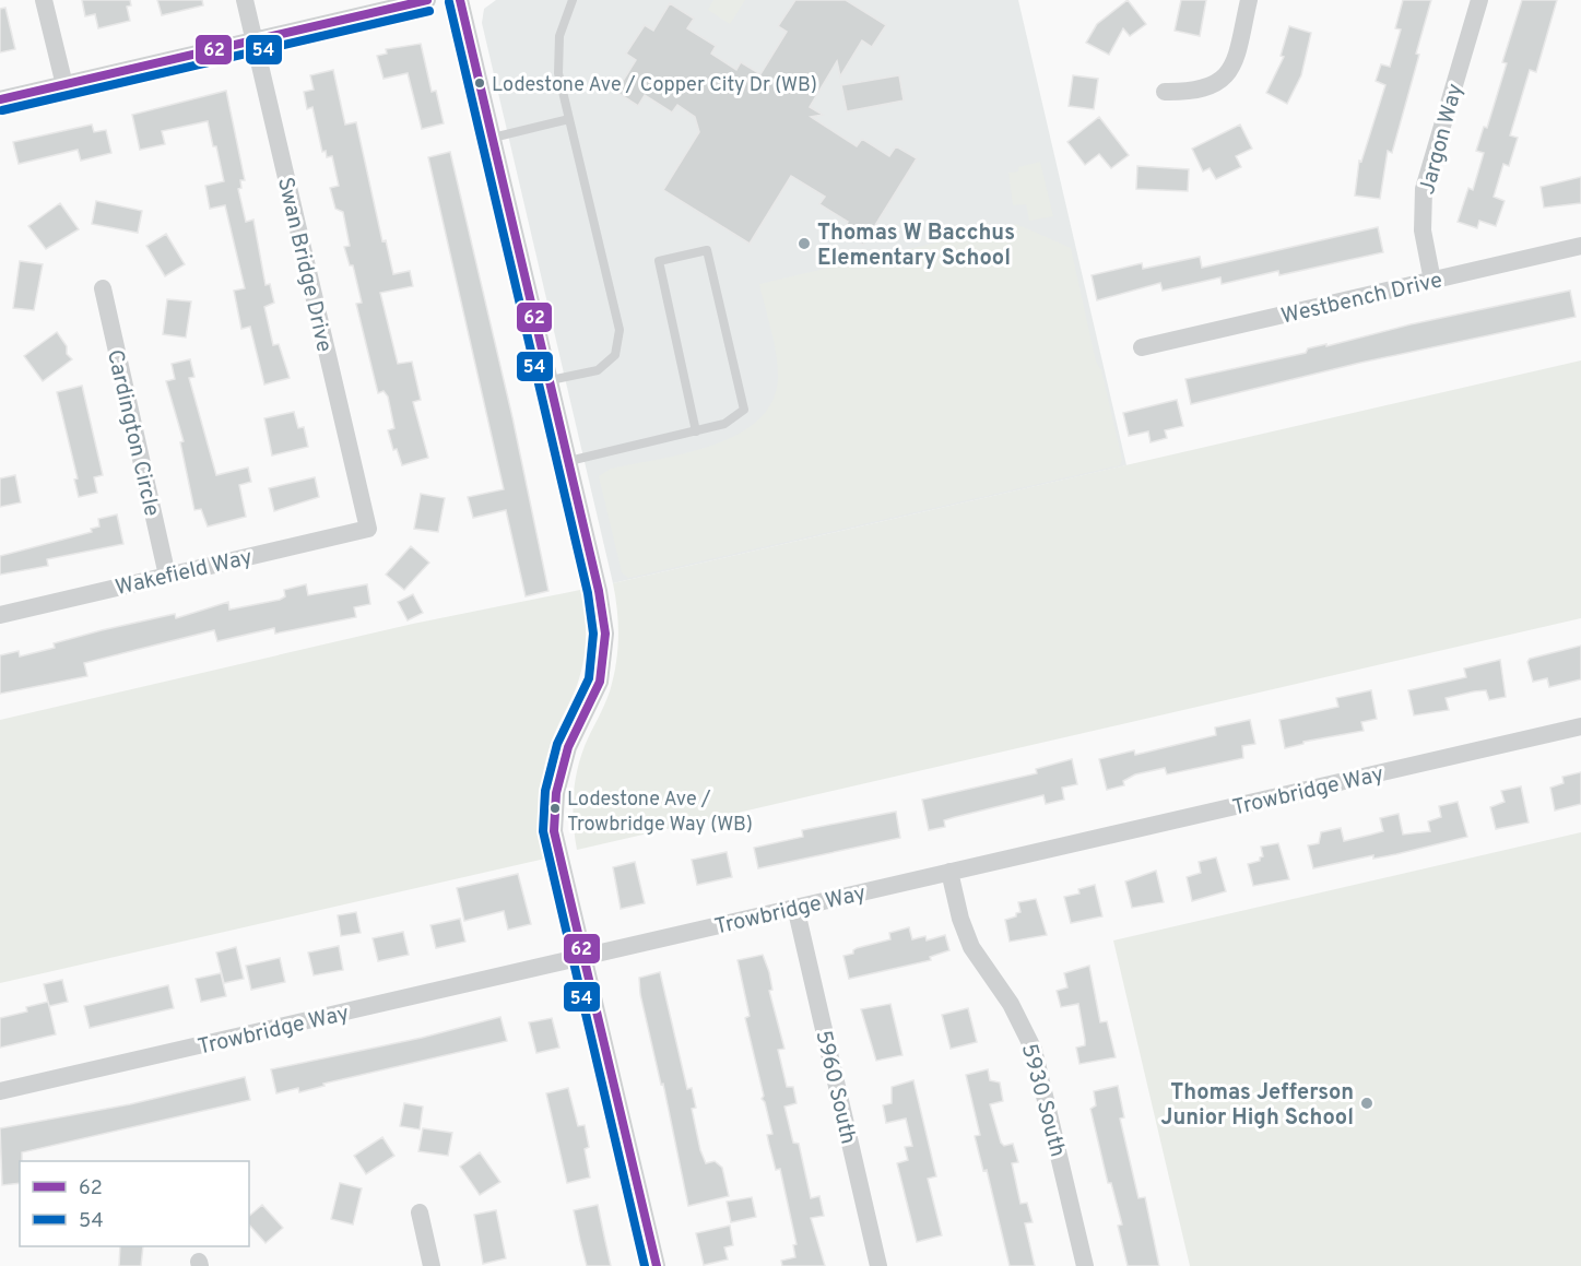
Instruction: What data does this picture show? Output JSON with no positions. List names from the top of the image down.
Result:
{
  "streets": {
    "street": [
      "Jargon Way",
      "Swan Bridge Drive",
      "Westbench Drive",
      "Cardington Circle",
      "Wakefield Way",
      "Trowbridge Way",
      "5960 South",
      "5930 South"
    ]
  },
  "crossings": [
    ["Jargon Way", "Westbench Drive"],
    ["Swan Bridge Drive", "Wakefield Way"],
    ["Cardington Circle", "Wakefield Way"],
    ["Trowbridge Way", "5960 South"],
    ["Trowbridge Way", "5930 South"]
  ],
  "places": [
    "Lodestone Ave / Copper City Dr (WB)",
    "Thomas W Bacchus Elementary School",
    "Lodestone Ave / Trowbridge Way (WB)",
    "Thomas Jefferson Junior High School"
  ],
  "lines": ["transit line 62", "transit line 54"],
  "legend": ["62", "54"]
}
